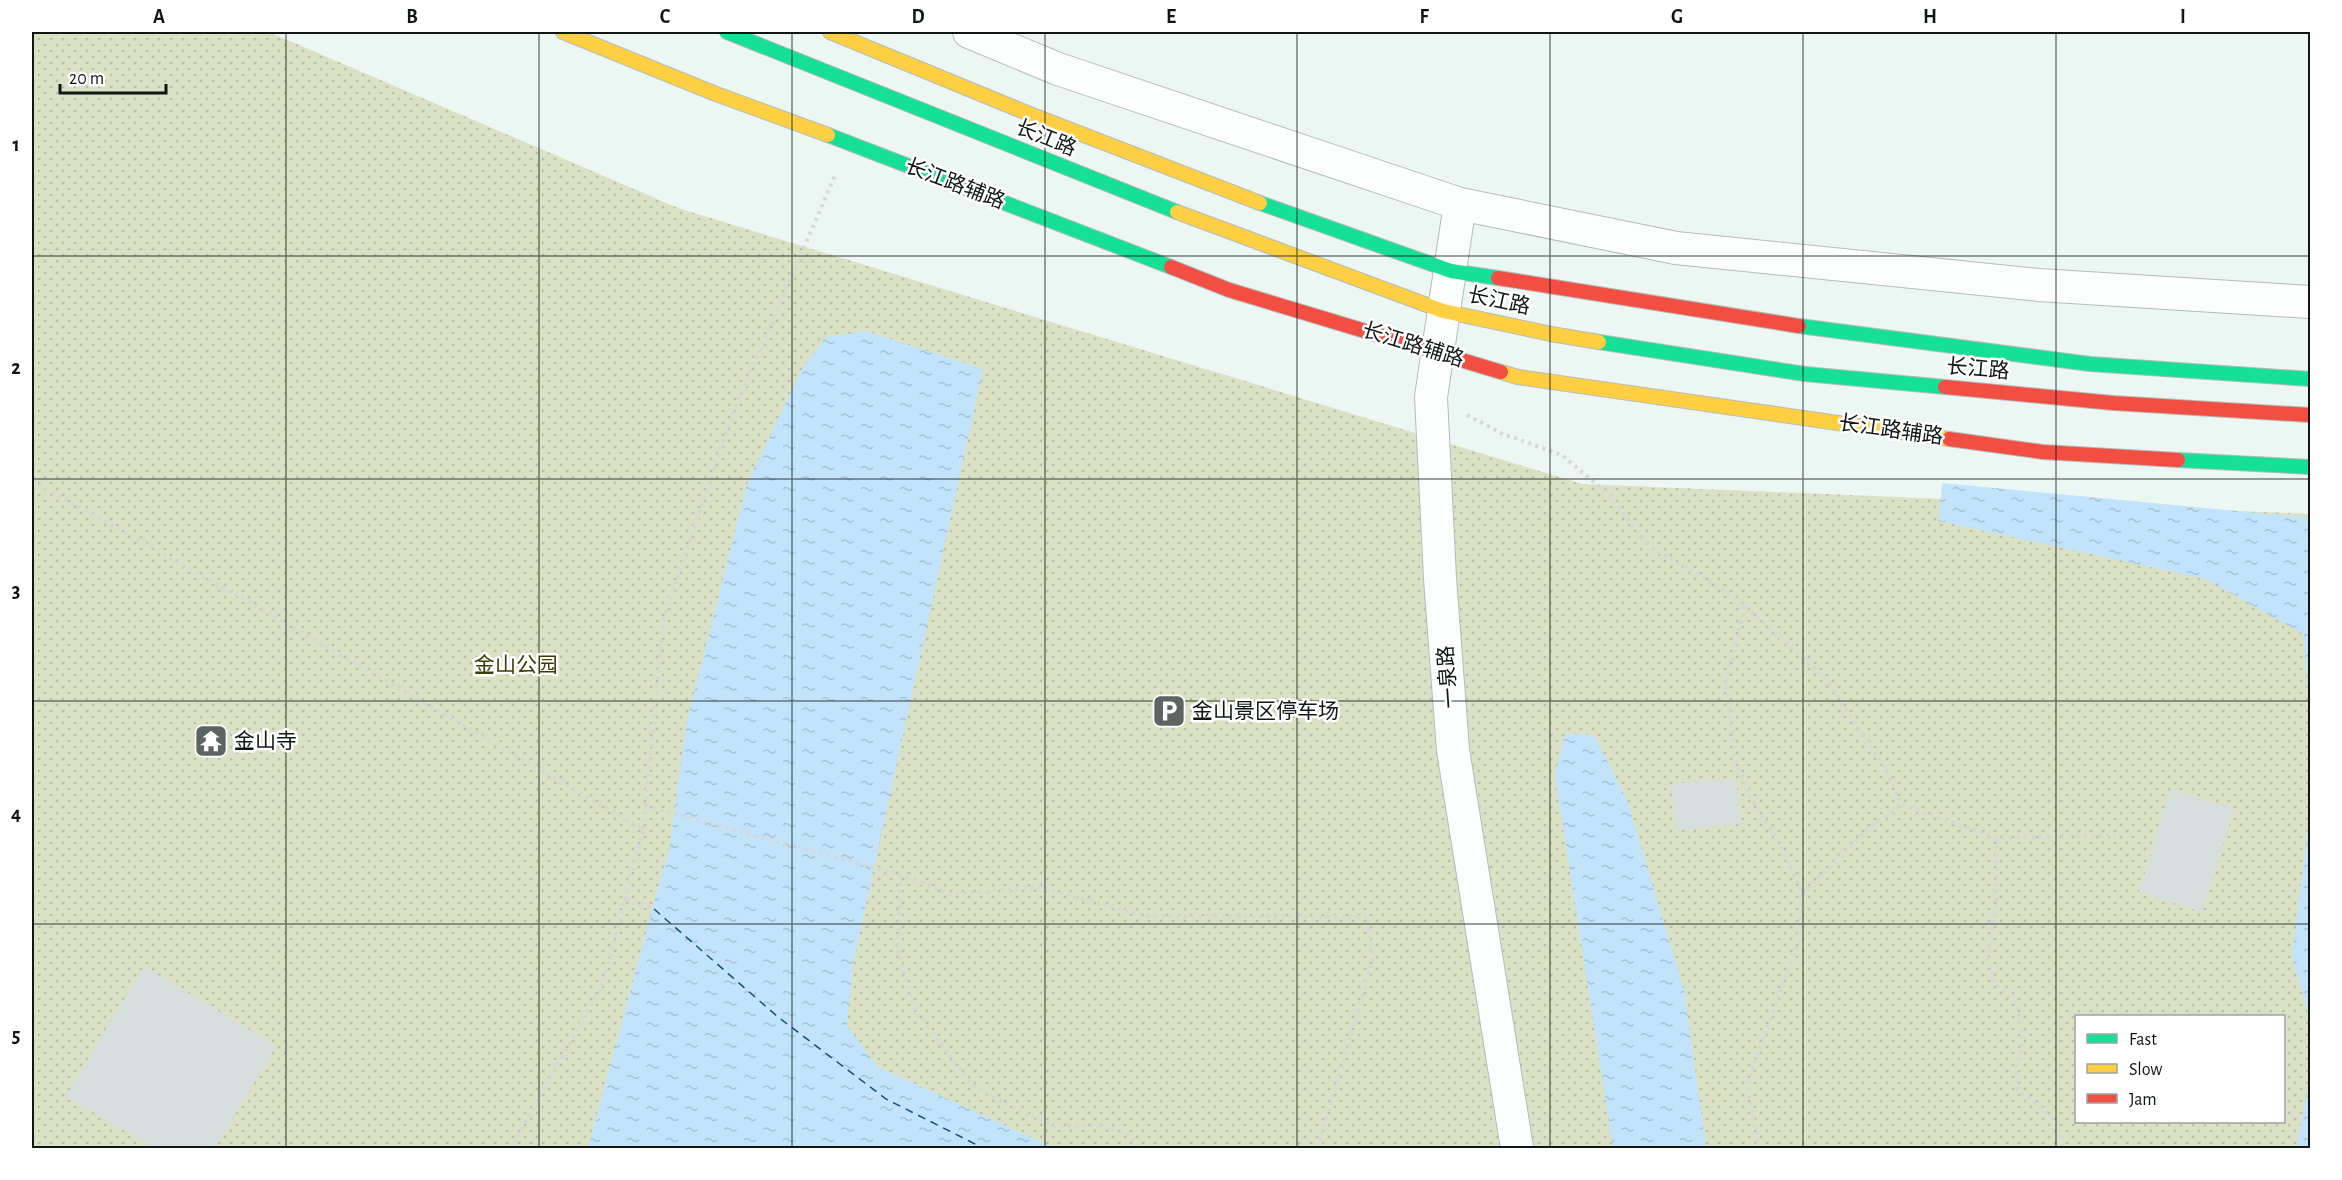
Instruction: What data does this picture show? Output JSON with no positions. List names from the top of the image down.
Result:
{
  "streets": {
    "main road": ["长江路", "长江路辅路"],
    "street": ["一泉路"]
  },
  "crossings": [
    ["长江路", "一泉路"],
    ["长江路辅路", "一泉路"]
  ],
  "parks": ["金山公园"],
  "places": {
    "parking": ["金山景区停车场"],
    "temple": ["金山寺"]
  },
  "legend": ["Fast", "Slow", "Jam"],
  "scale_bar": "20 m",
  "grid": {
    "columns": [
      "A",
      "B",
      "C",
      "D",
      "E",
      "F",
      "G",
      "H",
      "I"
    ],
    "rows": [
      "1",
      "2",
      "3",
      "4",
      "5"
    ]
  }
}
